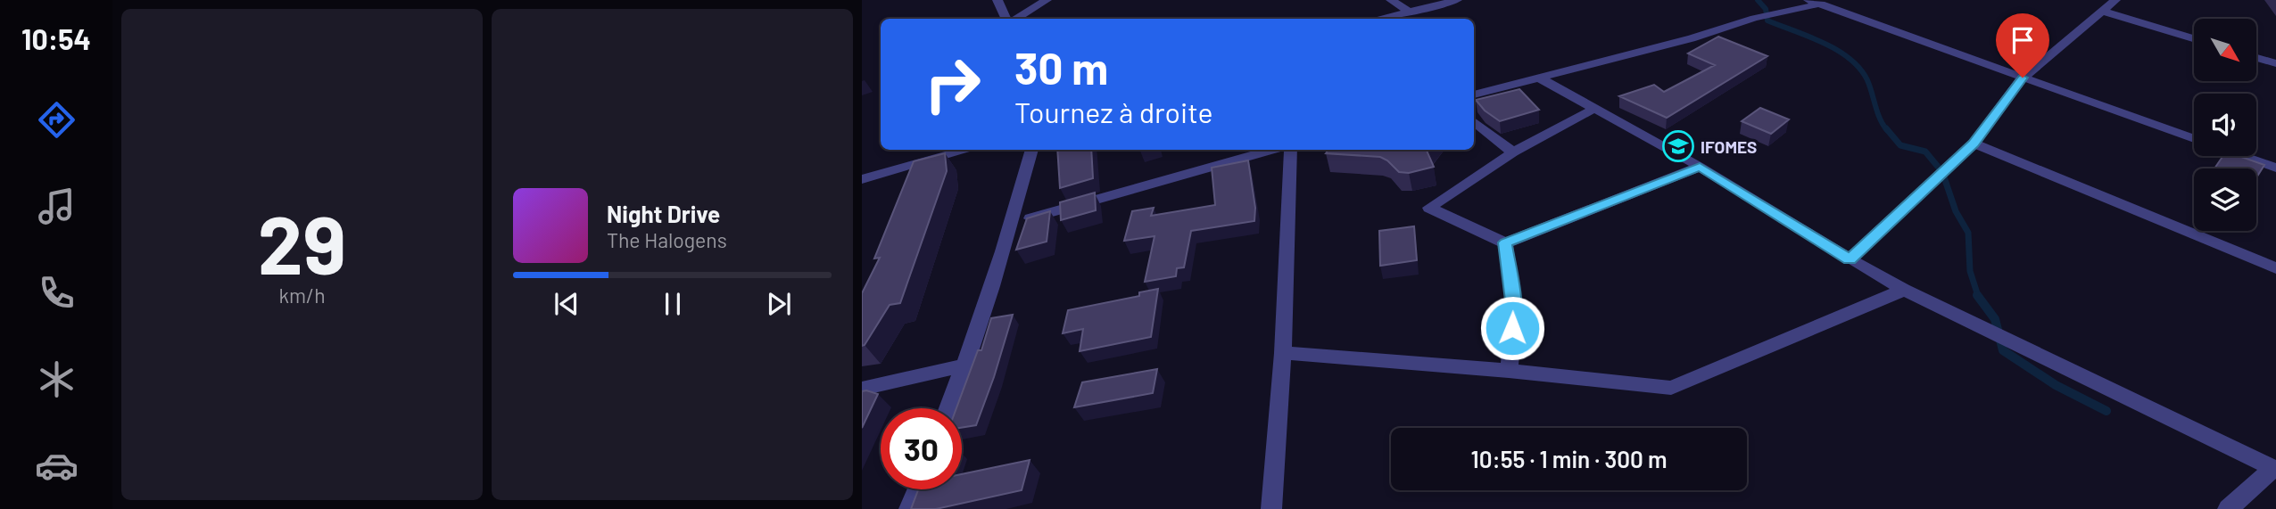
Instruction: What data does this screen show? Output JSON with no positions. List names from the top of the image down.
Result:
{
  "places": {
    "school or university": ["IFOMES"]
  },
  "north": "bottom right",
  "page": {
    "tabs": "10:54",
    "tile": ["29", "km/h"],
    "turn": ["30 m", "Tournez à droite"],
    "song": ["Night Drive", "The Halogens"],
    "limit": "30",
    "trip": "10:55 · 1 min · 300 m"
  }
}
